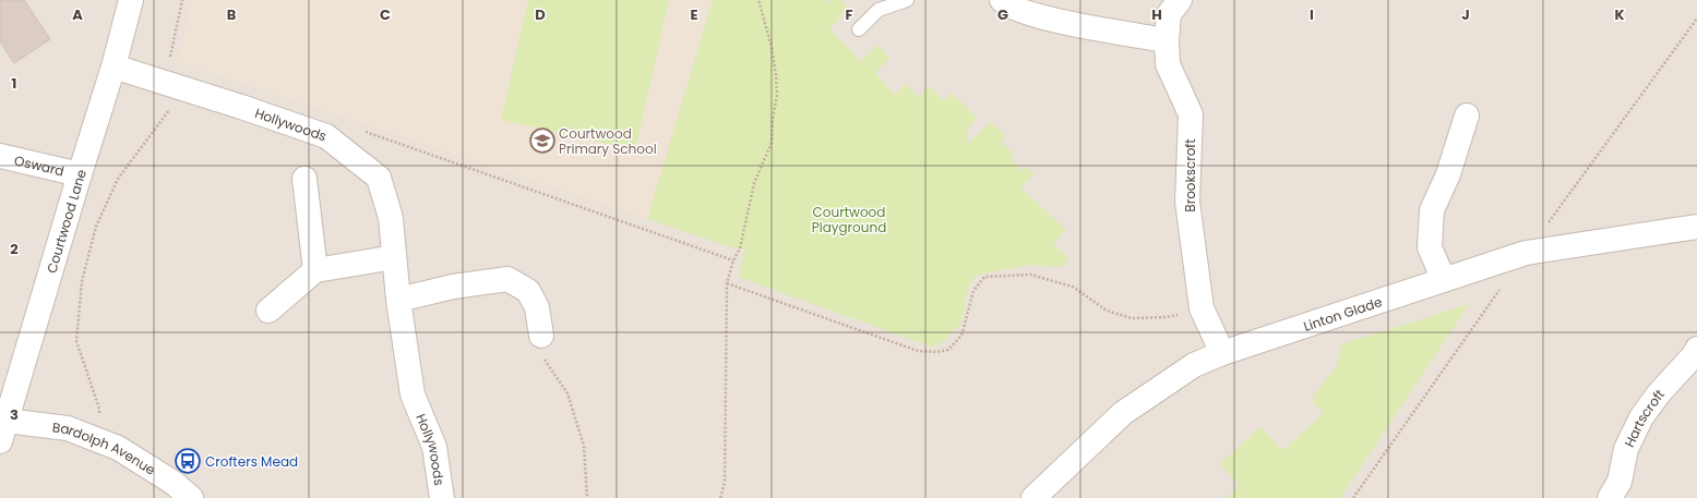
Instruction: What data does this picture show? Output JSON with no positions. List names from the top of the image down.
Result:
{
  "streets": {
    "street": [
      "Hollywoods",
      "Osward",
      "Brookscroft",
      "Courtwood Lane",
      "Linton Glade",
      "Hartscroft",
      "Bardolph Avenue"
    ]
  },
  "crossings": [
    ["Hollywoods", "Courtwood Lane"],
    ["Osward", "Courtwood Lane"],
    ["Brookscroft", "Linton Glade"],
    ["Courtwood Lane", "Bardolph Avenue"]
  ],
  "parks": ["Courtwood Playground"],
  "places": {
    "school or university": ["Courtwood Primary School"],
    "bus stop": ["Crofters Mead"]
  },
  "grid": {
    "columns": [
      "A",
      "B",
      "C",
      "D",
      "E",
      "F",
      "G",
      "H",
      "I",
      "J",
      "K"
    ],
    "rows": ["1", "2", "3"]
  }
}
